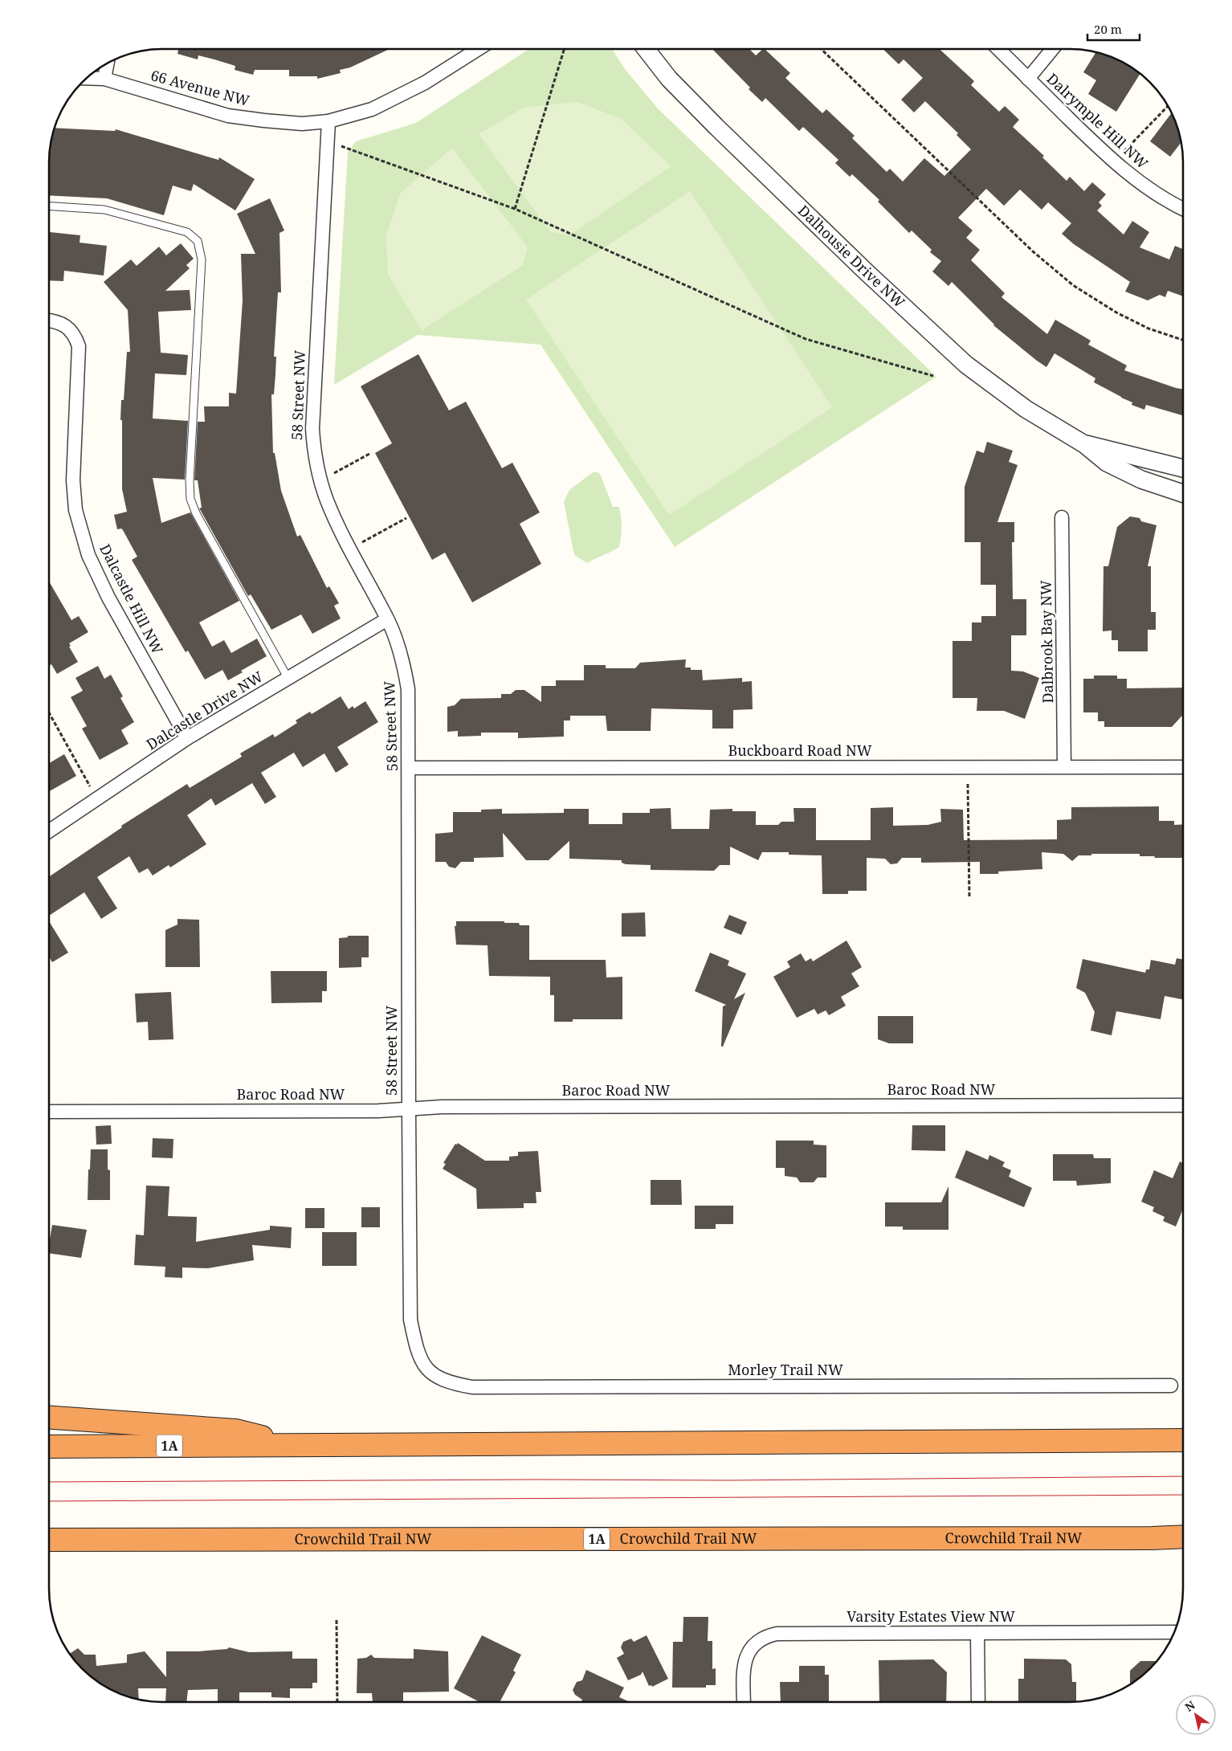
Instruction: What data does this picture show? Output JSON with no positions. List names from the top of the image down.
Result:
{
  "streets": {
    "highway": ["1A", "Crowchild Trail NW"],
    "street": [
      "66 Avenue NW",
      "Dalrymple Hill NW",
      "Dalhousie Drive NW",
      "58 Street NW",
      "Dalcastle Hill NW",
      "Dalbrook Bay NW",
      "Dalcastle Drive NW",
      "Buckboard Road NW",
      "Baroc Road NW",
      "Morley Trail NW",
      "Varsity Estates View NW"
    ]
  },
  "crossings": [
    ["66 Avenue NW", "58 Street NW"],
    ["58 Street NW", "Dalcastle Drive NW"],
    ["58 Street NW", "Buckboard Road NW"],
    ["58 Street NW", "Baroc Road NW"],
    ["58 Street NW", "Morley Trail NW"],
    ["Dalcastle Hill NW", "Dalcastle Drive NW"],
    ["Dalbrook Bay NW", "Buckboard Road NW"]
  ],
  "scale_bar": "20 m",
  "north": "top left"
}
